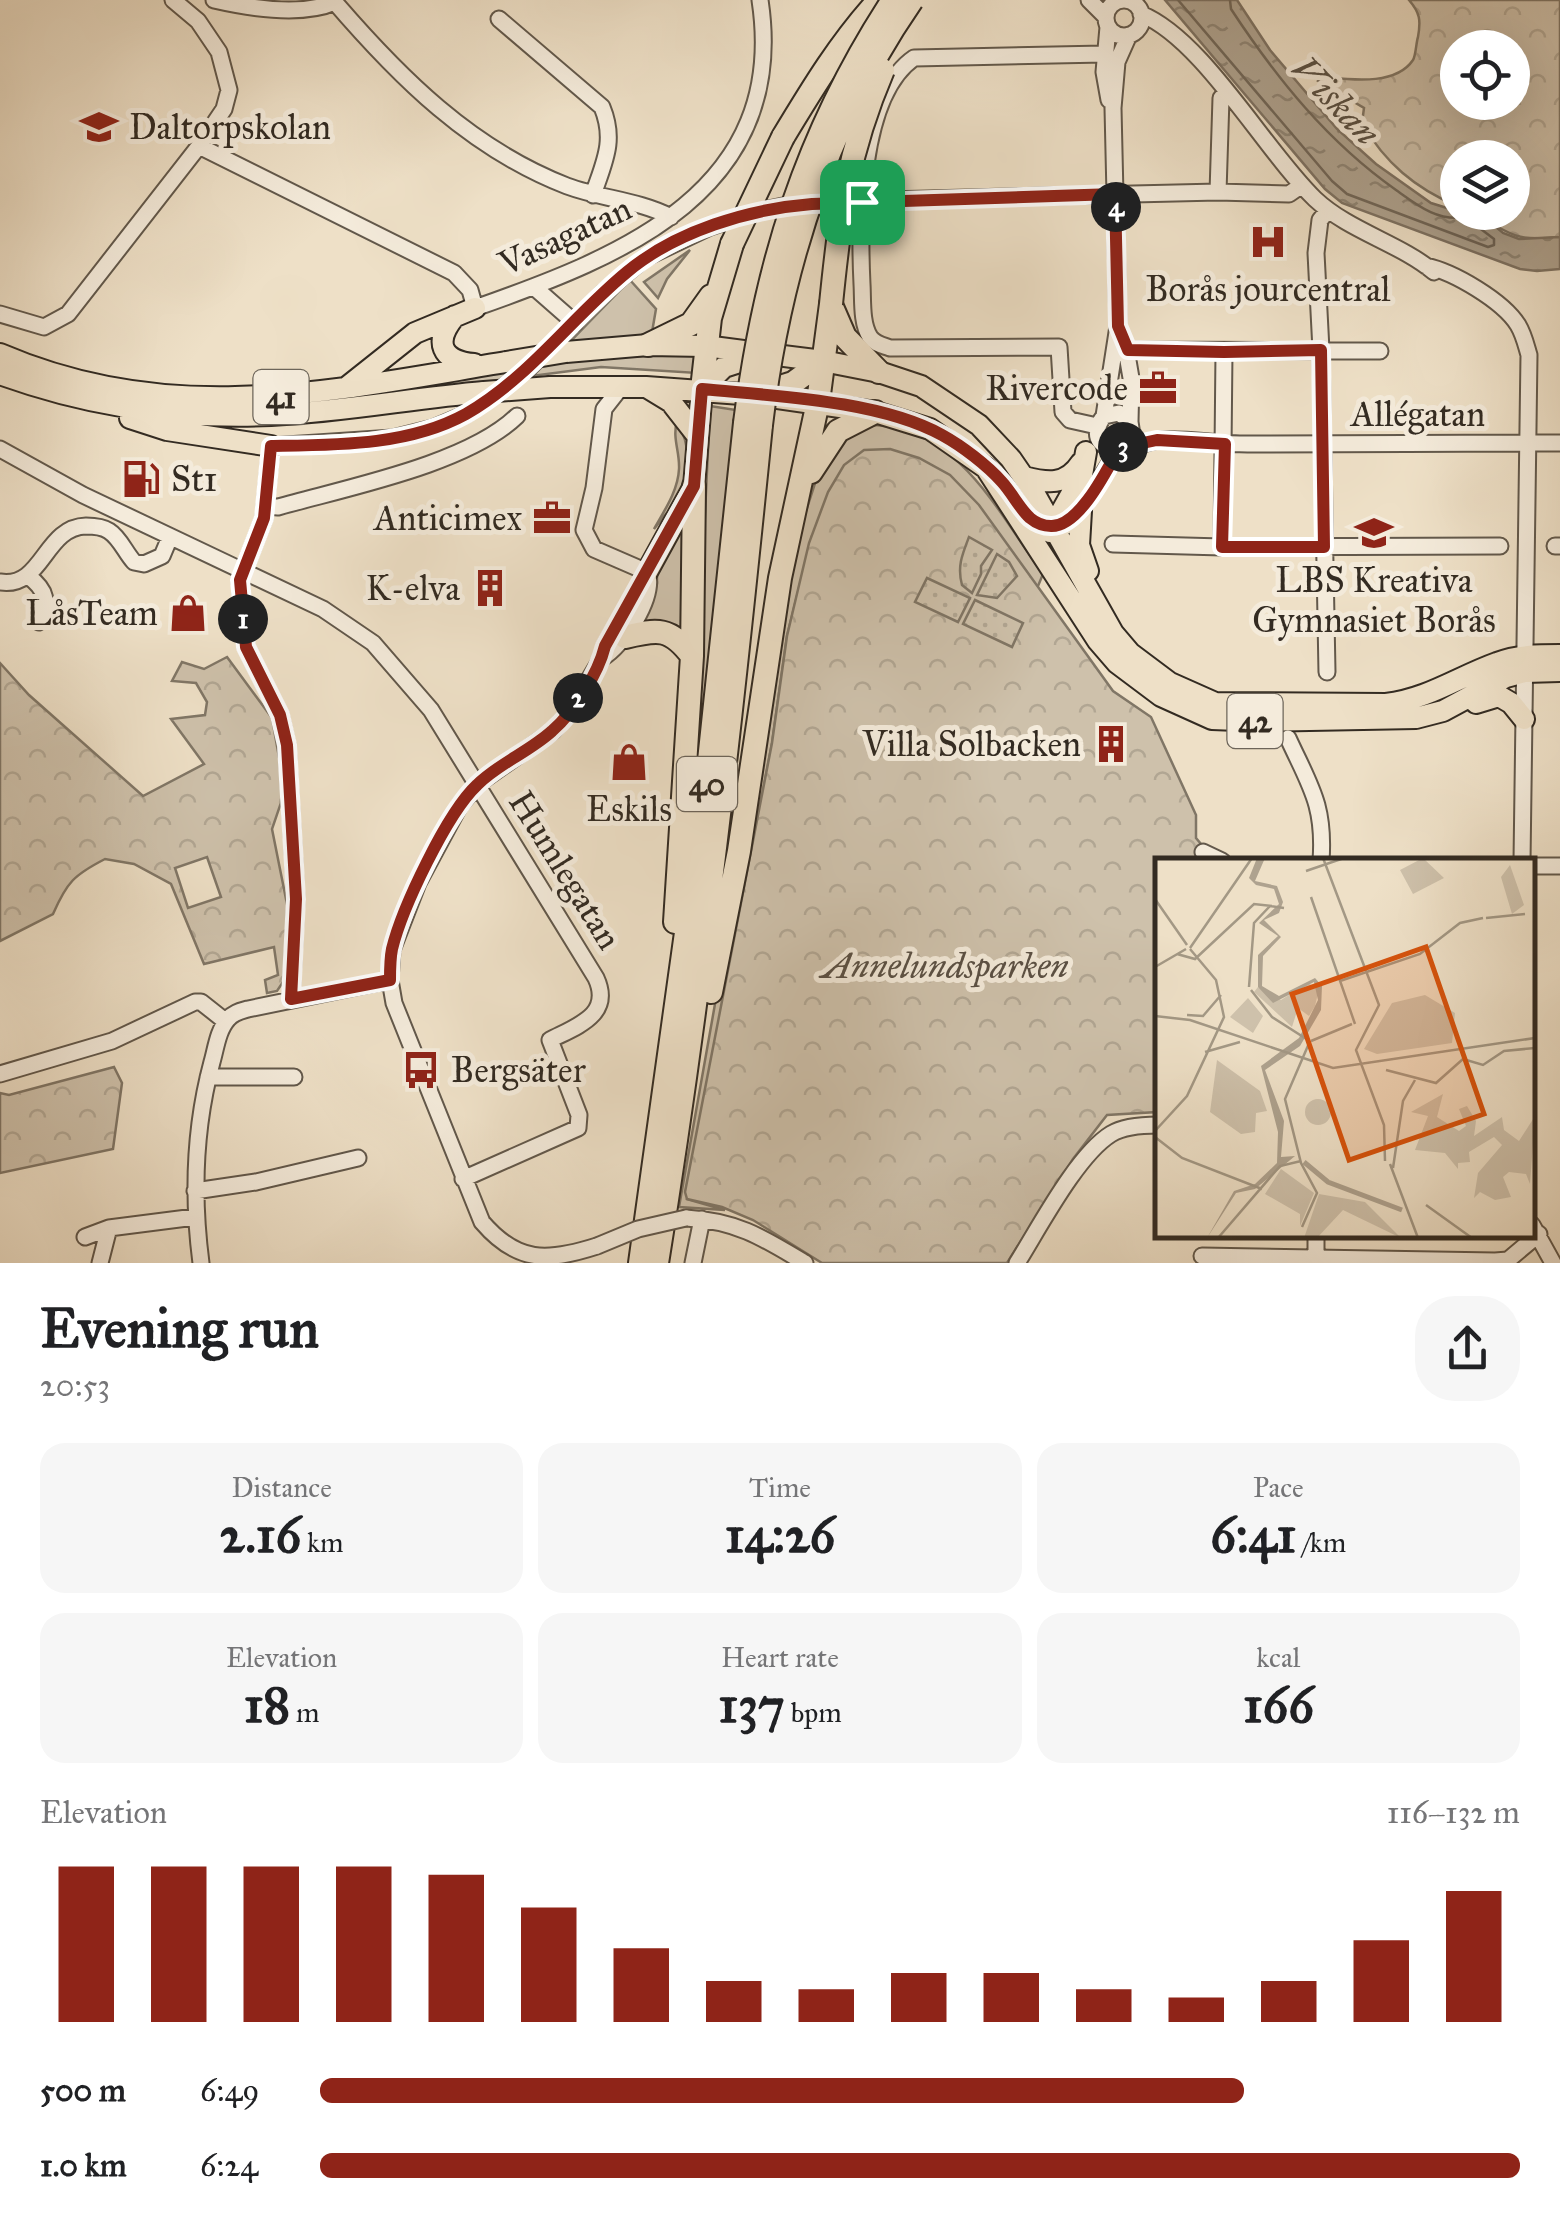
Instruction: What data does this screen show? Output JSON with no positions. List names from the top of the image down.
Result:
{
  "streets": {
    "highway": ["40"],
    "main road": ["41", "42"],
    "street": ["Vasagatan", "Allégatan", "Humlegatan"]
  },
  "crossings": [
    ["41", "42"]
  ],
  "water": ["Viskan"],
  "parks": ["Annelundsparken"],
  "places": {
    "school or university": ["Daltorpskolan", "LBS Kreativa Gymnasiet Borås"],
    "hospital": ["Borås jourcentral"],
    "office": ["Rivercode", "Anticimex"],
    "fuel station": ["St1"],
    "building": ["K-elva", "Villa Solbacken"],
    "shop": ["LåsTeam", "Eskils"],
    "bus stop": ["Bergsäter"]
  },
  "page": {
    "pins": [
      "4",
      "3",
      "1",
      "2"
    ],
    "heading": ["Evening run", "20:53"],
    "stats": [
      ["Distance", "2.16 km"],
      ["Time", "14:26"],
      ["Pace", "6:41 /km"],
      ["Elevation", "18 m"],
      ["Heart rate", "137 bpm"],
      ["kcal", "166"]
    ],
    "chart": ["Elevation", "116–132 m"],
    "list": [
      {
        "name": "500 m",
        "note": "6:49"
      },
      {
        "name": "1.0 km",
        "note": "6:24"
      }
    ]
  }
}
